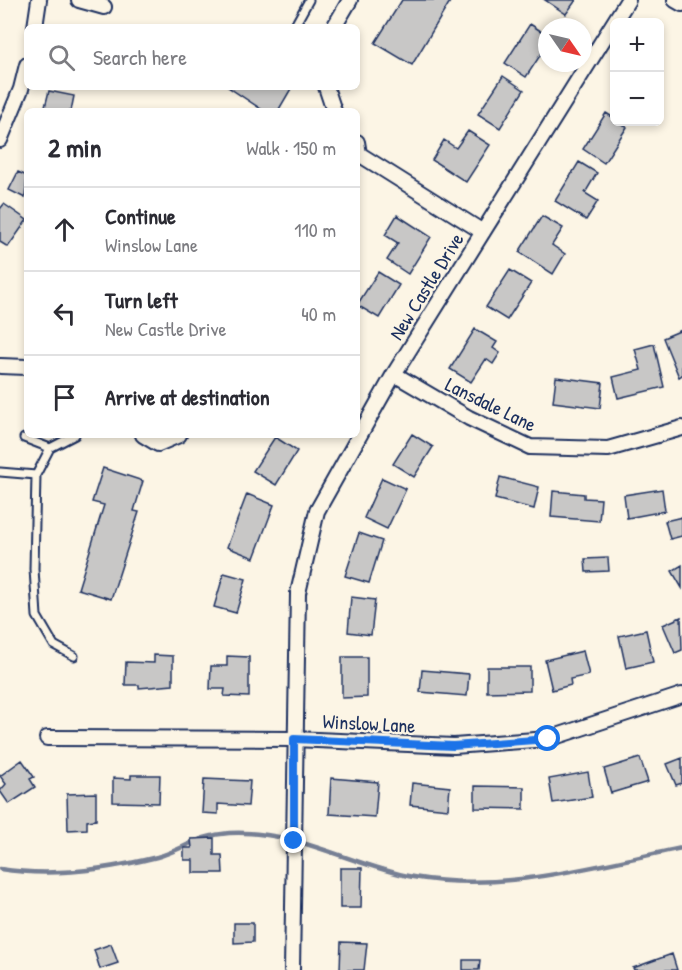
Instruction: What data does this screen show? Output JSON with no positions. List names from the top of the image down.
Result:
{
  "streets": {
    "street": ["New Castle Drive", "Lansdale Lane", "Winslow Lane"]
  },
  "crossings": [
    ["New Castle Drive", "Lansdale Lane"],
    ["New Castle Drive", "Winslow Lane"]
  ],
  "north": "bottom right",
  "page": {
    "map_buttons": ["+", "−"],
    "search": "Search here",
    "heading": ["2 min", "Walk · 150 m"],
    "list": [
      ["Continue", "Winslow Lane", "110 m"],
      ["Turn left", "New Castle Drive", "40 m"],
      "Arrive at destination"
    ]
  }
}
